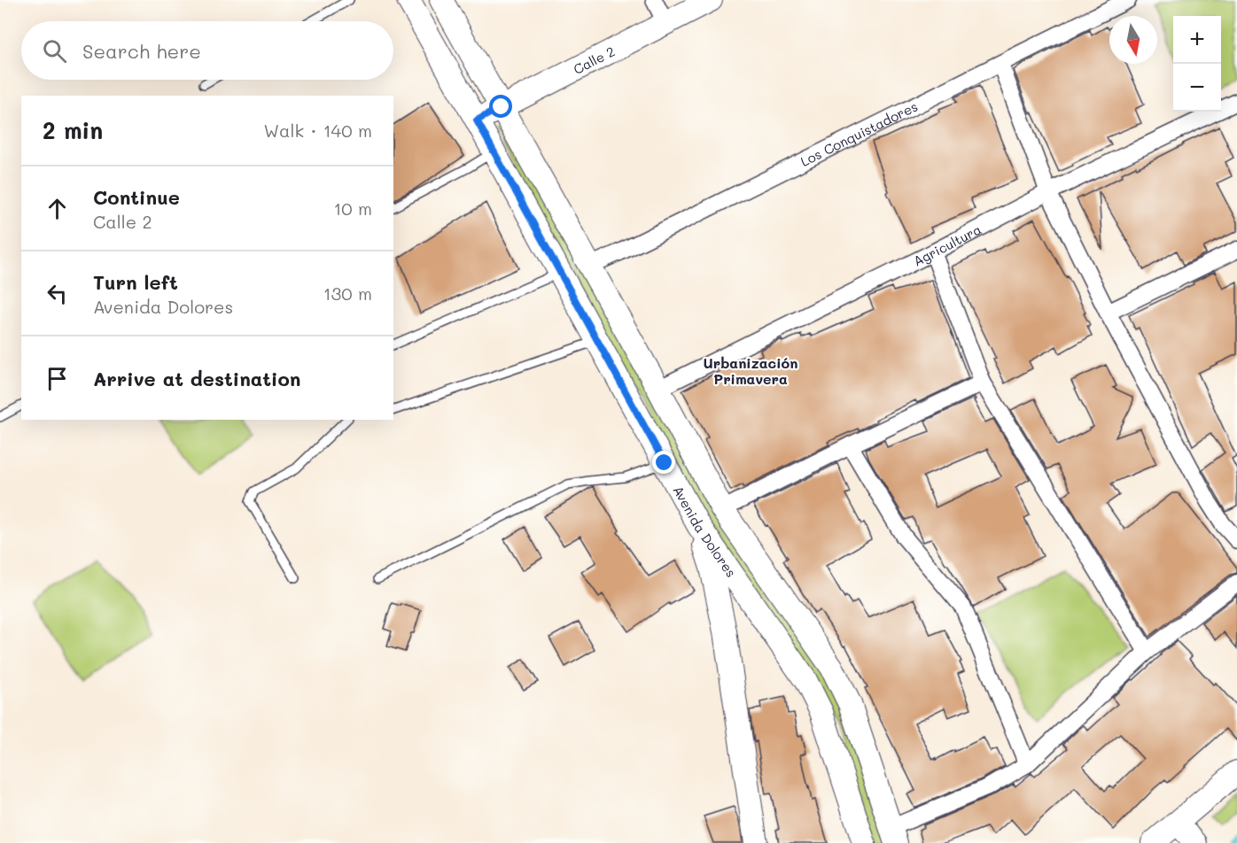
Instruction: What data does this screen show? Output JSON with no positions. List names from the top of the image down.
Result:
{
  "streets": {
    "main road": ["Calle 2", "Avenida Dolores"],
    "street": ["Los Conquistadores", "Agricultura"]
  },
  "crossings": [
    ["Calle 2", "Avenida Dolores"],
    ["Los Conquistadores", "Avenida Dolores"],
    ["Agricultura", "Avenida Dolores"]
  ],
  "districts": ["Urbanización Primavera"],
  "north": "bottom",
  "page": {
    "map_buttons": ["+", "−"],
    "search": "Search here",
    "heading": ["2 min", "Walk · 140 m"],
    "list": [
      ["Continue", "Calle 2", "10 m"],
      ["Turn left", "Avenida Dolores", "130 m"],
      "Arrive at destination"
    ]
  }
}
